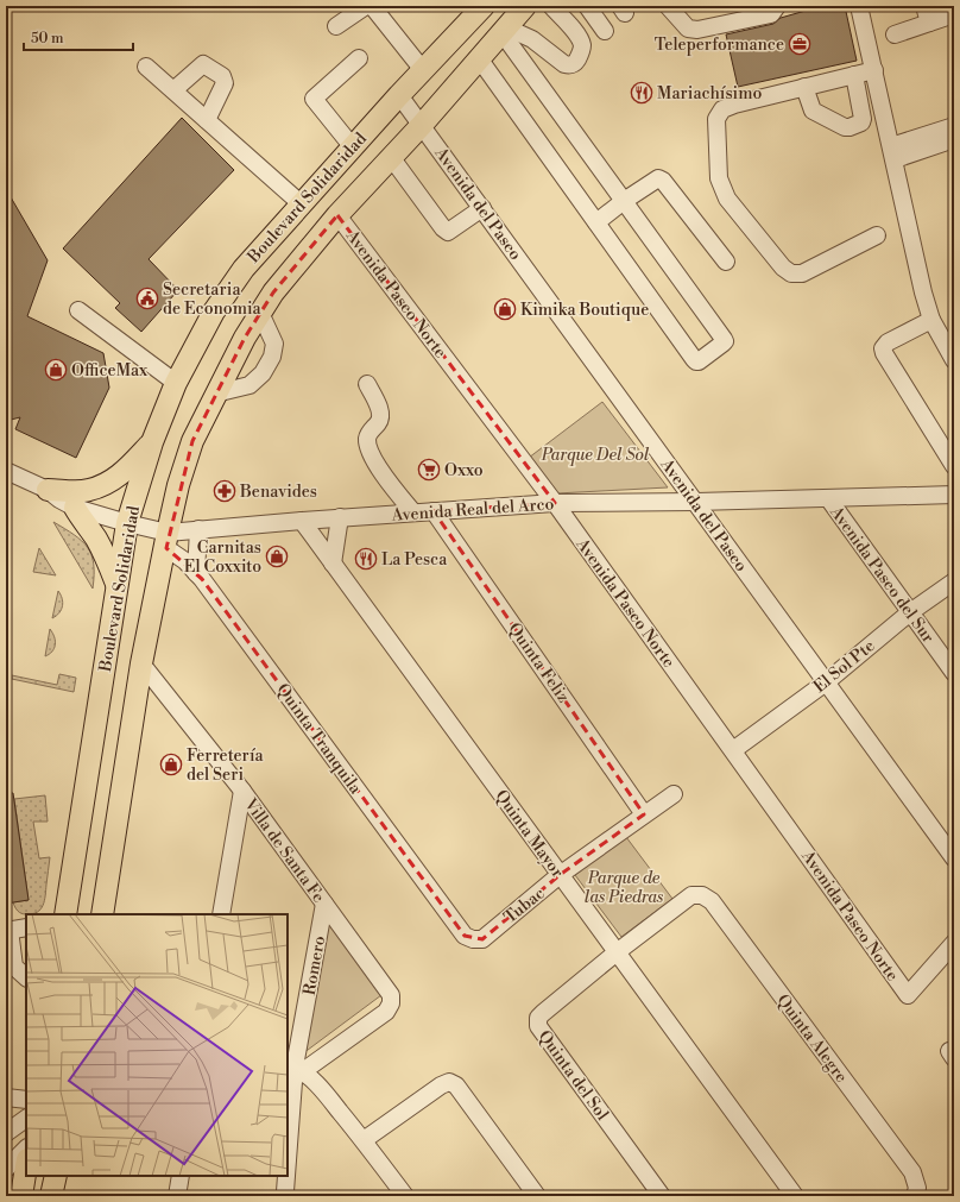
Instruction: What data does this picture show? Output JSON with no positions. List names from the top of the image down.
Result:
{
  "streets": {
    "main road": ["Boulevard Solidaridad"],
    "street": [
      "Avenida del Paseo",
      "Avenida Paseo Norte",
      "Avenida Real del Arco",
      "Avenida Paseo del Sur",
      "Quinta Feliz",
      "El Sol Pte",
      "Quinta Tranquila",
      "Quinta Mayor",
      "Villa de Santa Fe",
      "Tubac",
      "Romero",
      "Quinta Alegre",
      "Quinta del Sol"
    ]
  },
  "crossings": [
    ["Boulevard Solidaridad", "Avenida del Paseo"],
    ["Boulevard Solidaridad", "Avenida Paseo Norte"],
    ["Boulevard Solidaridad", "Avenida Real del Arco"],
    ["Boulevard Solidaridad", "Quinta Tranquila"],
    ["Boulevard Solidaridad", "Villa de Santa Fe"],
    ["Avenida del Paseo", "Avenida Real del Arco"],
    ["Avenida del Paseo", "El Sol Pte"],
    ["Avenida Paseo Norte", "Avenida Real del Arco"],
    ["Avenida Paseo Norte", "El Sol Pte"],
    ["Avenida Real del Arco", "Avenida Paseo del Sur"],
    ["Avenida Real del Arco", "Quinta Feliz"],
    ["Avenida Real del Arco", "Quinta Tranquila"],
    ["Avenida Real del Arco", "Quinta Mayor"],
    ["Avenida Paseo del Sur", "El Sol Pte"],
    ["Quinta Feliz", "Tubac"],
    ["Quinta Tranquila", "Tubac"],
    ["Quinta Mayor", "Tubac"],
    ["Quinta Mayor", "Quinta del Sol"],
    ["Villa de Santa Fe", "Romero"],
    ["Quinta Alegre", "Quinta del Sol"]
  ],
  "parks": ["Parque Del Sol", "Parque de las Piedras"],
  "places": {
    "office": ["Teleperformance"],
    "restaurant": ["Mariachísimo", "La Pesca"],
    "public building": ["Secretaria de Economia"],
    "shop": [
      "Kimika Boutique",
      "OfficeMax",
      "Carnitas El Coxxito",
      "Ferretería del Seri"
    ],
    "supermarket": ["Oxxo"],
    "pharmacy": ["Benavides"]
  },
  "scale_bar": "50 m"
}
